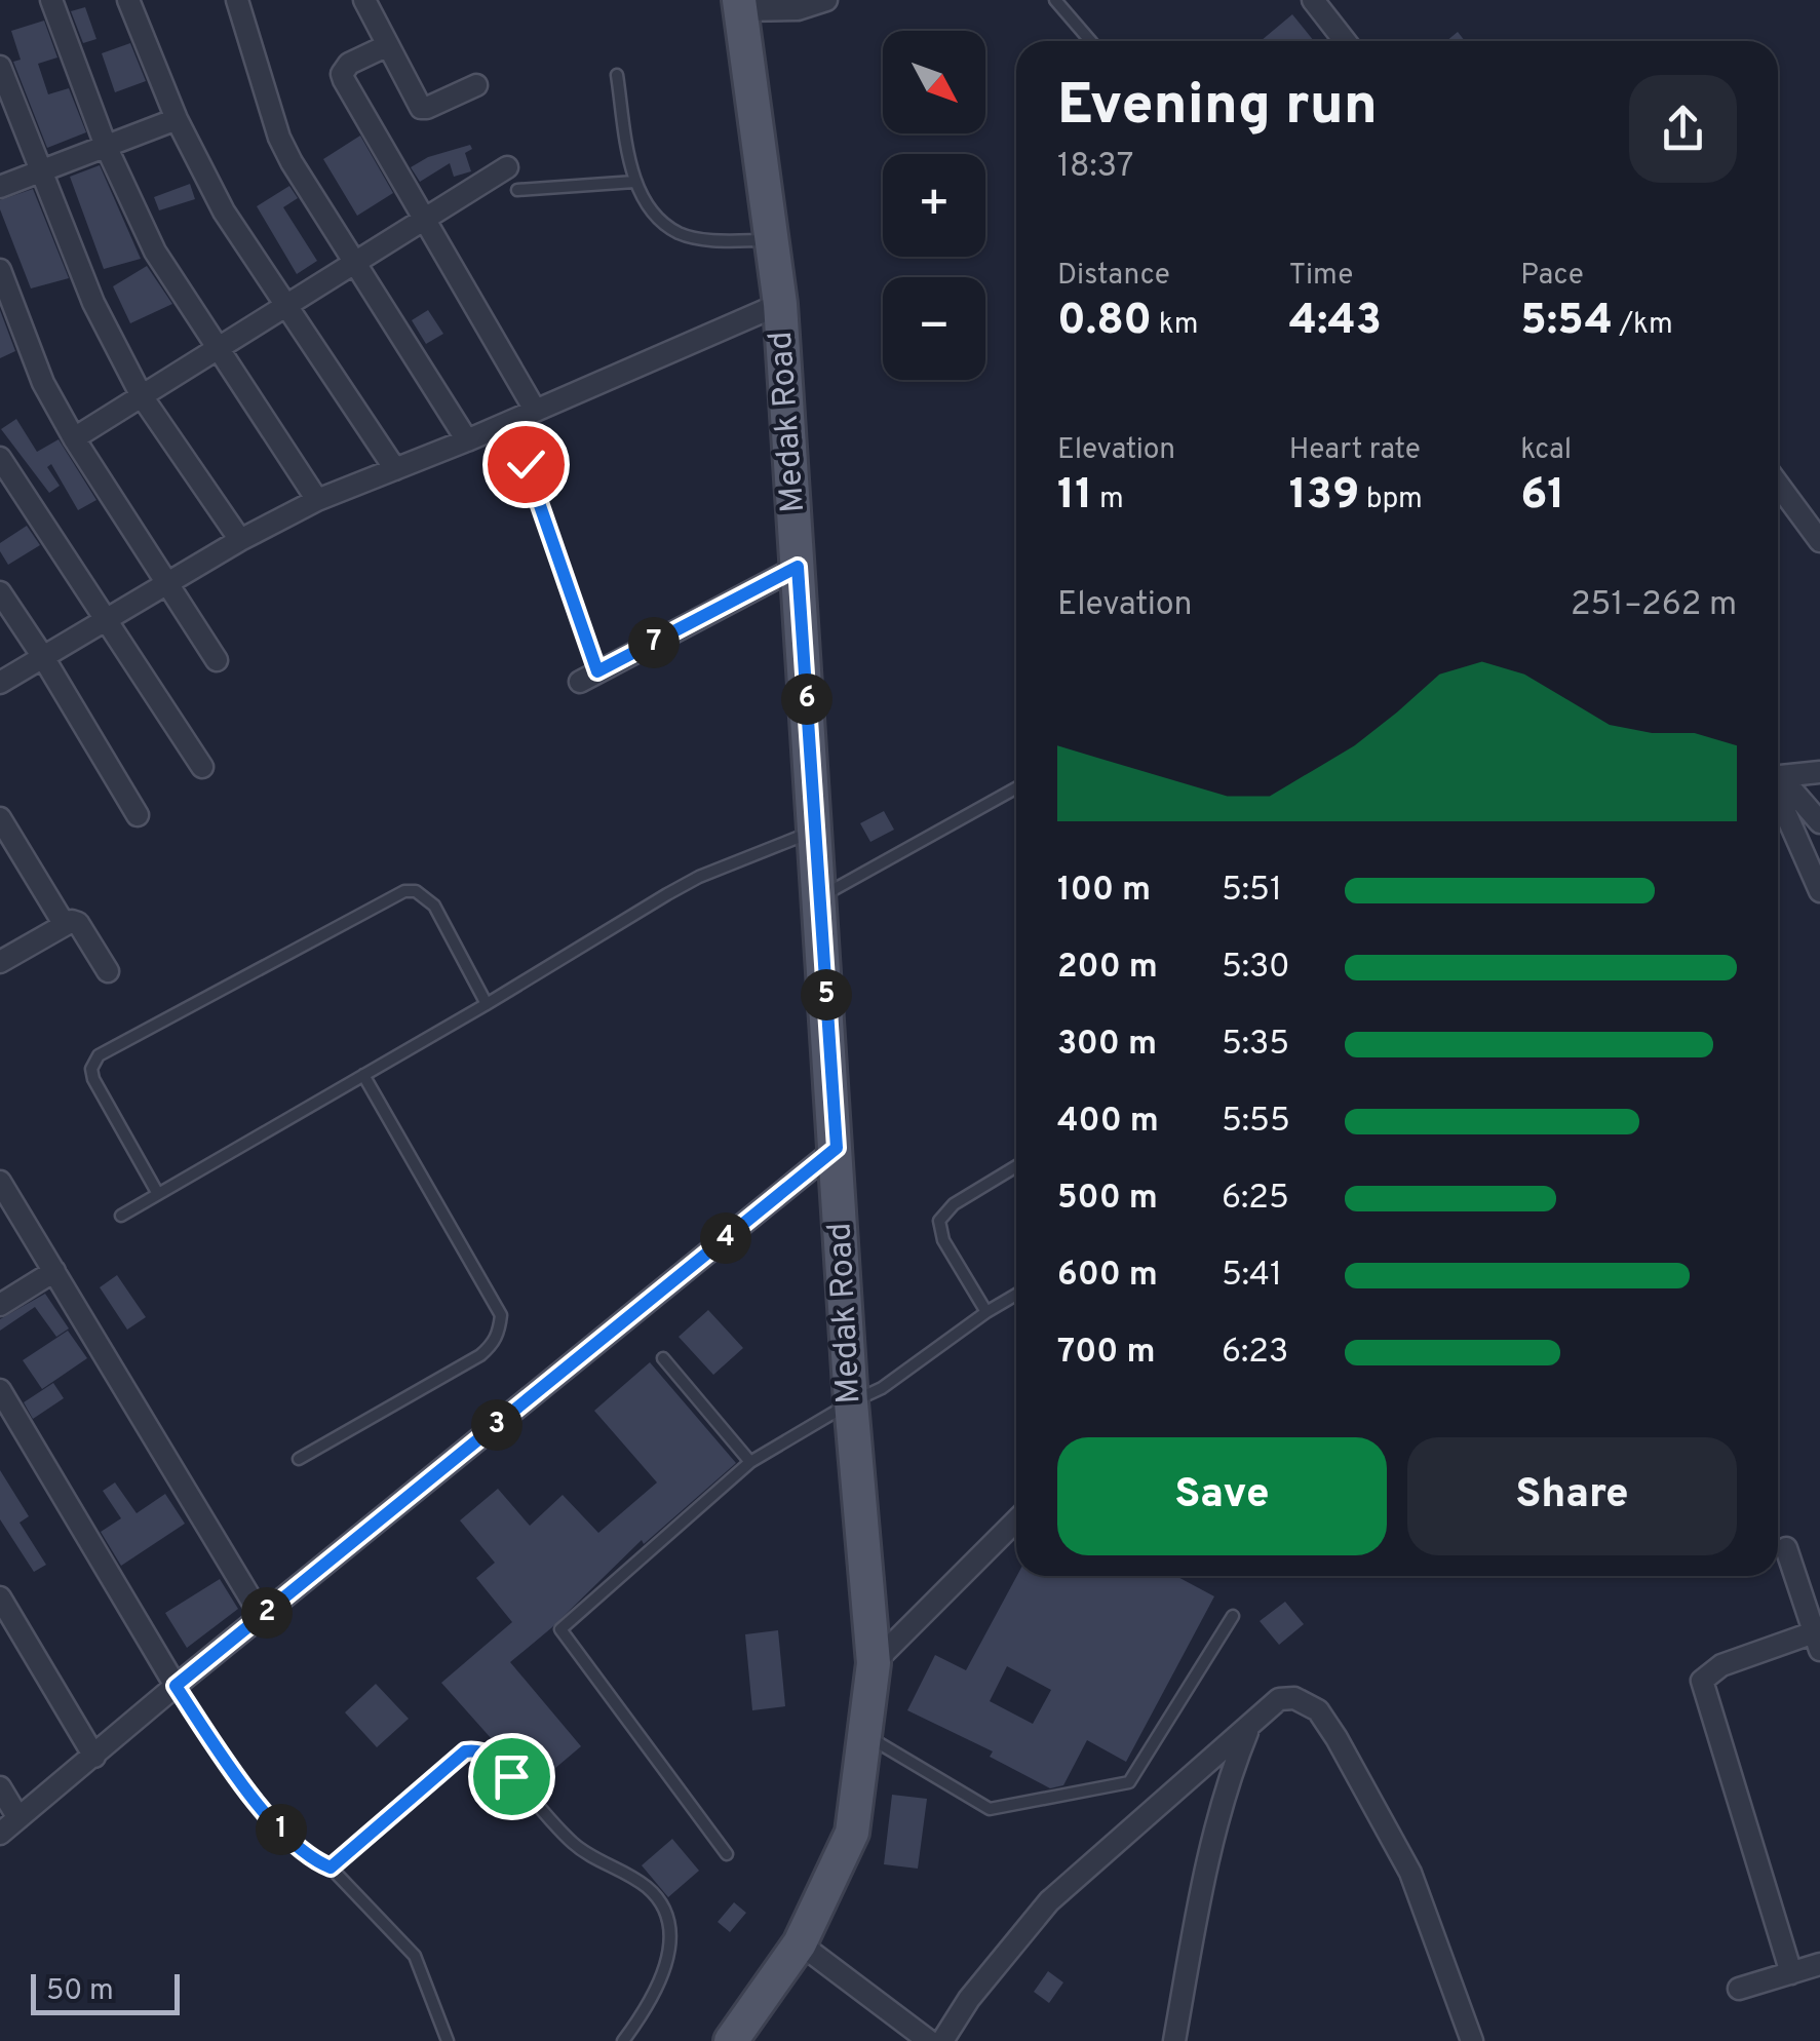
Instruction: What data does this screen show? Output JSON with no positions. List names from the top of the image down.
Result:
{
  "streets": {
    "main road": ["Medak Road"]
  },
  "scale_bar": "50 m",
  "north": "bottom right",
  "page": {
    "map_buttons": ["+", "−"],
    "heading": ["Evening run", "18:37"],
    "stats": [
      ["Distance", "0.80 km"],
      ["Time", "4:43"],
      ["Pace", "5:54 /km"],
      ["Elevation", "11 m"],
      ["Heart rate", "139 bpm"],
      ["kcal", "61"]
    ],
    "chart": ["Elevation", "251–262 m"],
    "pins": [
      "7",
      "6",
      "5",
      "4",
      "3",
      "2",
      "1"
    ],
    "list": [
      {
        "name": "100 m",
        "note": "5:51"
      },
      {
        "name": "200 m",
        "note": "5:30"
      },
      {
        "name": "300 m",
        "note": "5:35"
      },
      {
        "name": "400 m",
        "note": "5:55"
      },
      {
        "name": "500 m",
        "note": "6:25"
      },
      {
        "name": "600 m",
        "note": "5:41"
      },
      {
        "name": "700 m",
        "note": "6:23"
      }
    ],
    "buttons": ["Save", "Share"],
    "scale": "50 m"
  }
}
